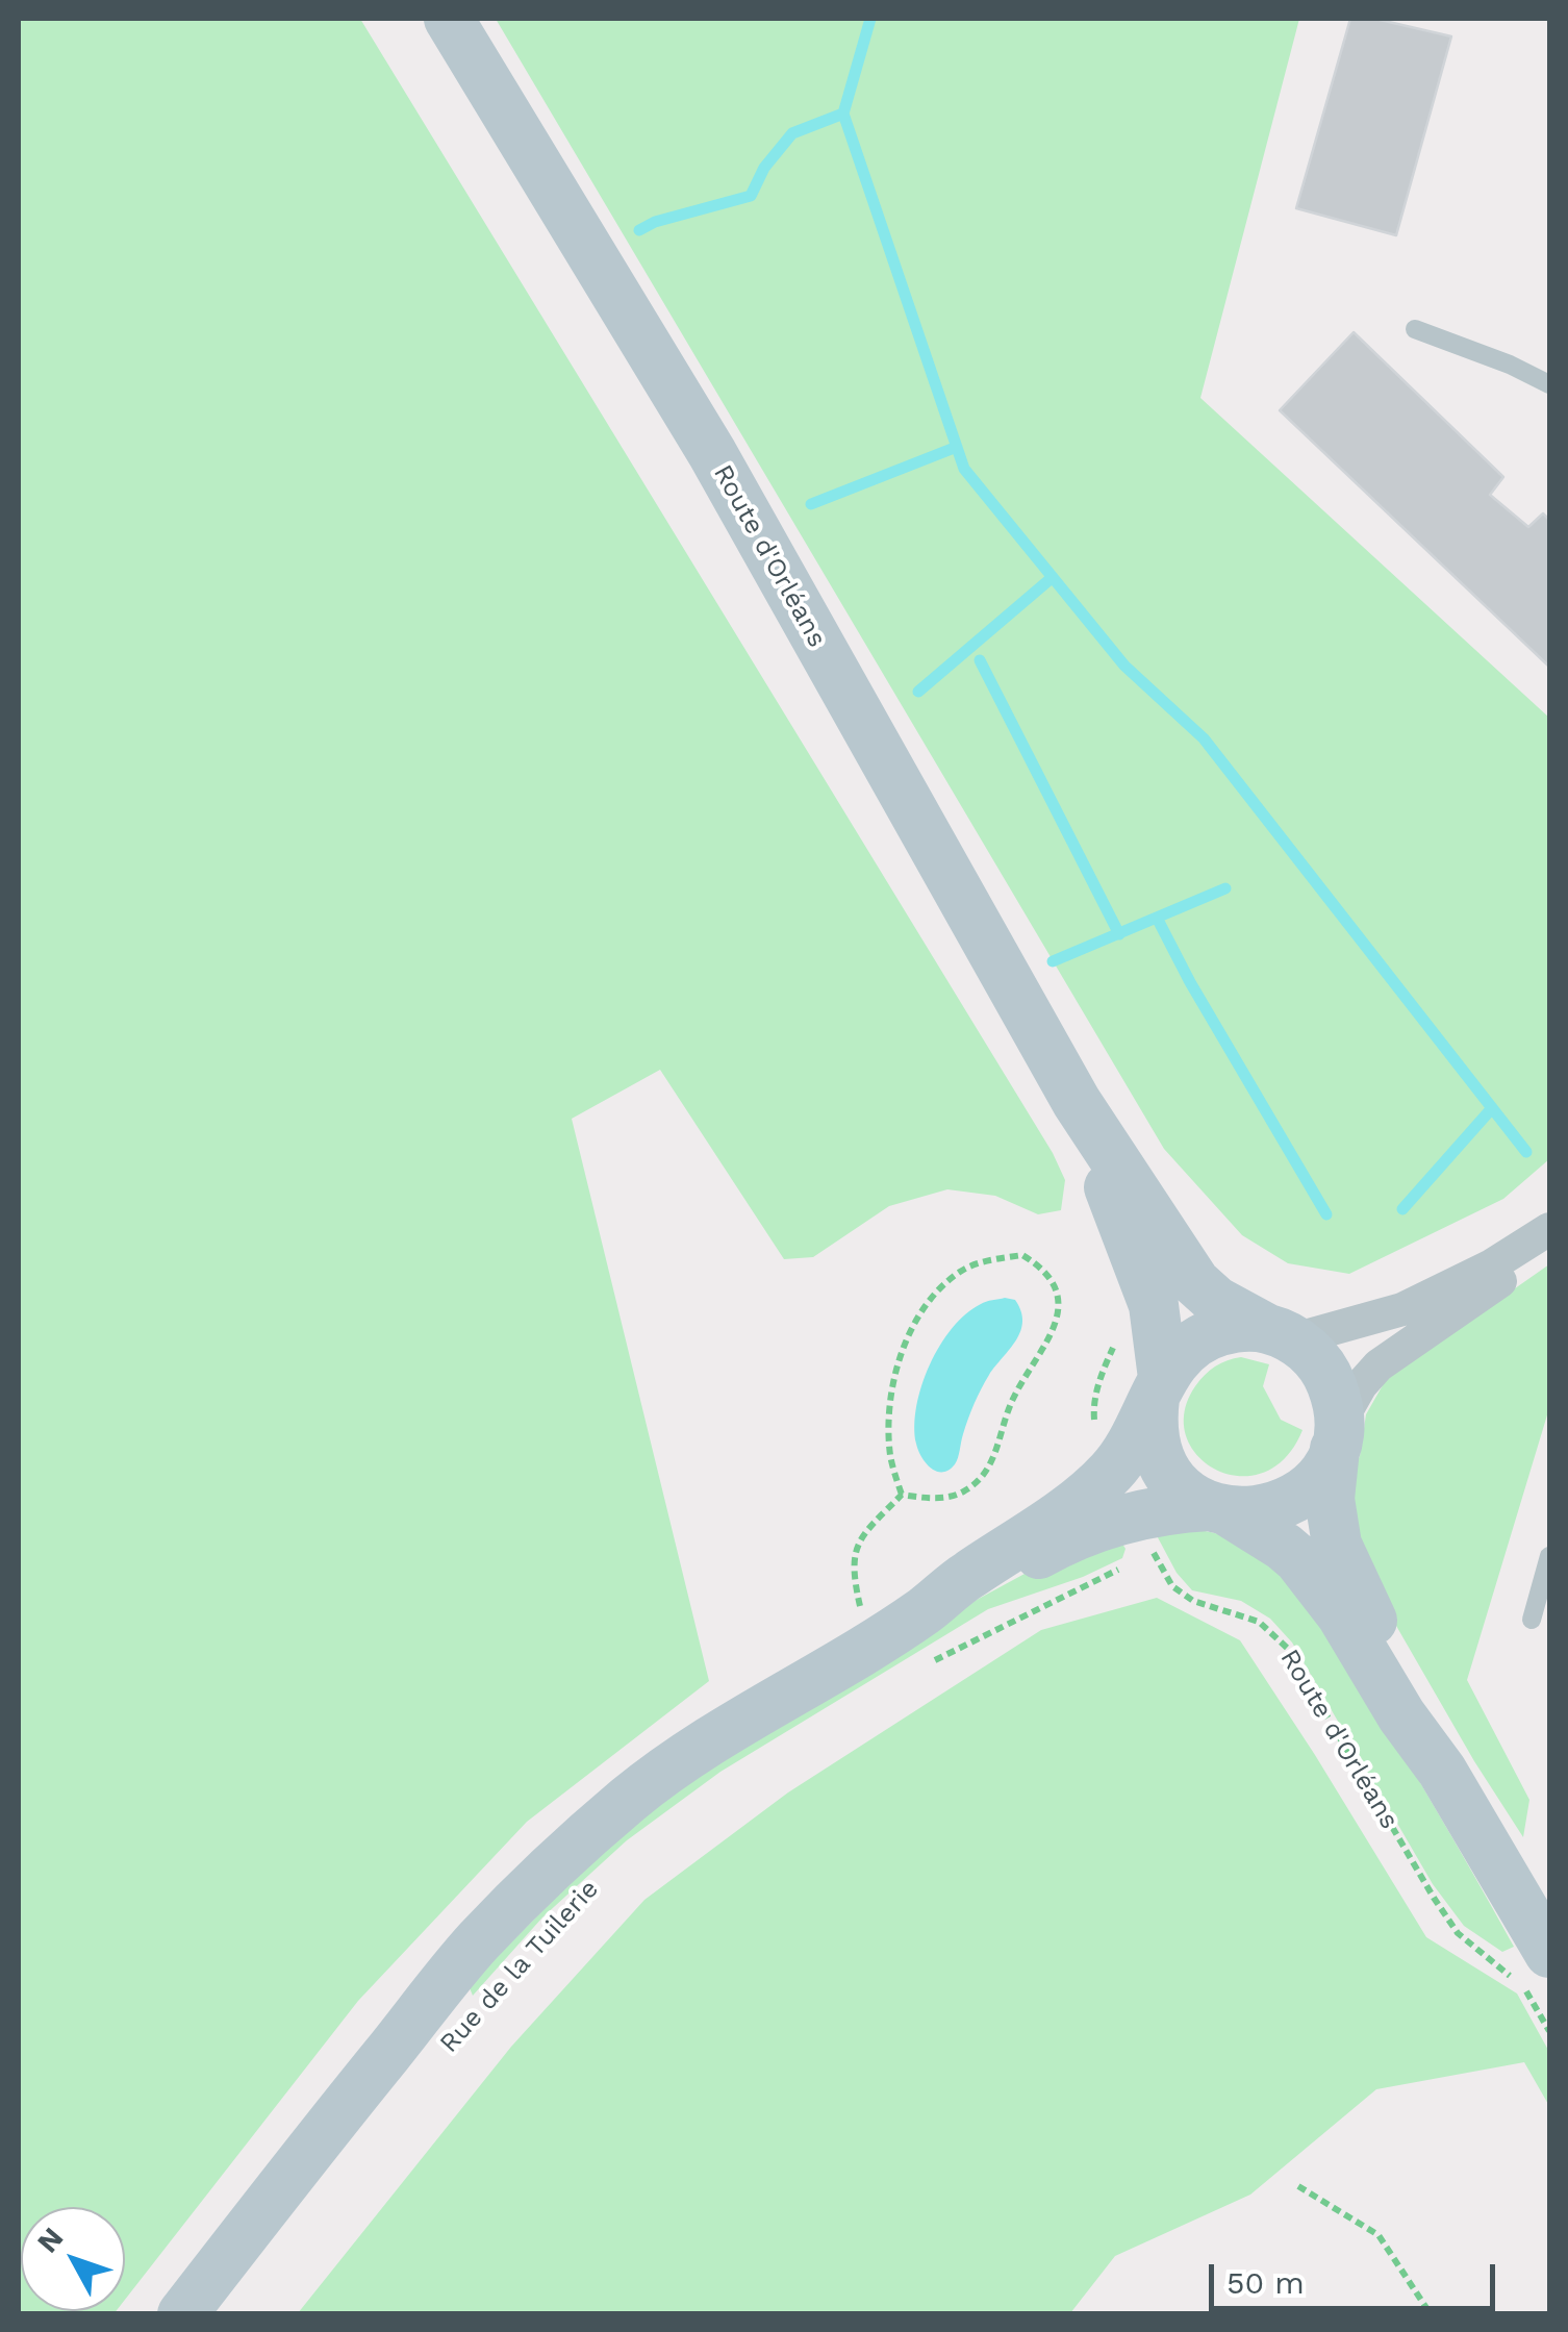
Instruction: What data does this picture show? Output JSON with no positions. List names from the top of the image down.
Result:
{
  "streets": {
    "main road": ["Route d'Orléans", "Rue de la Tuilerie"]
  },
  "scale_bar": "50 m",
  "north": "top left"
}
